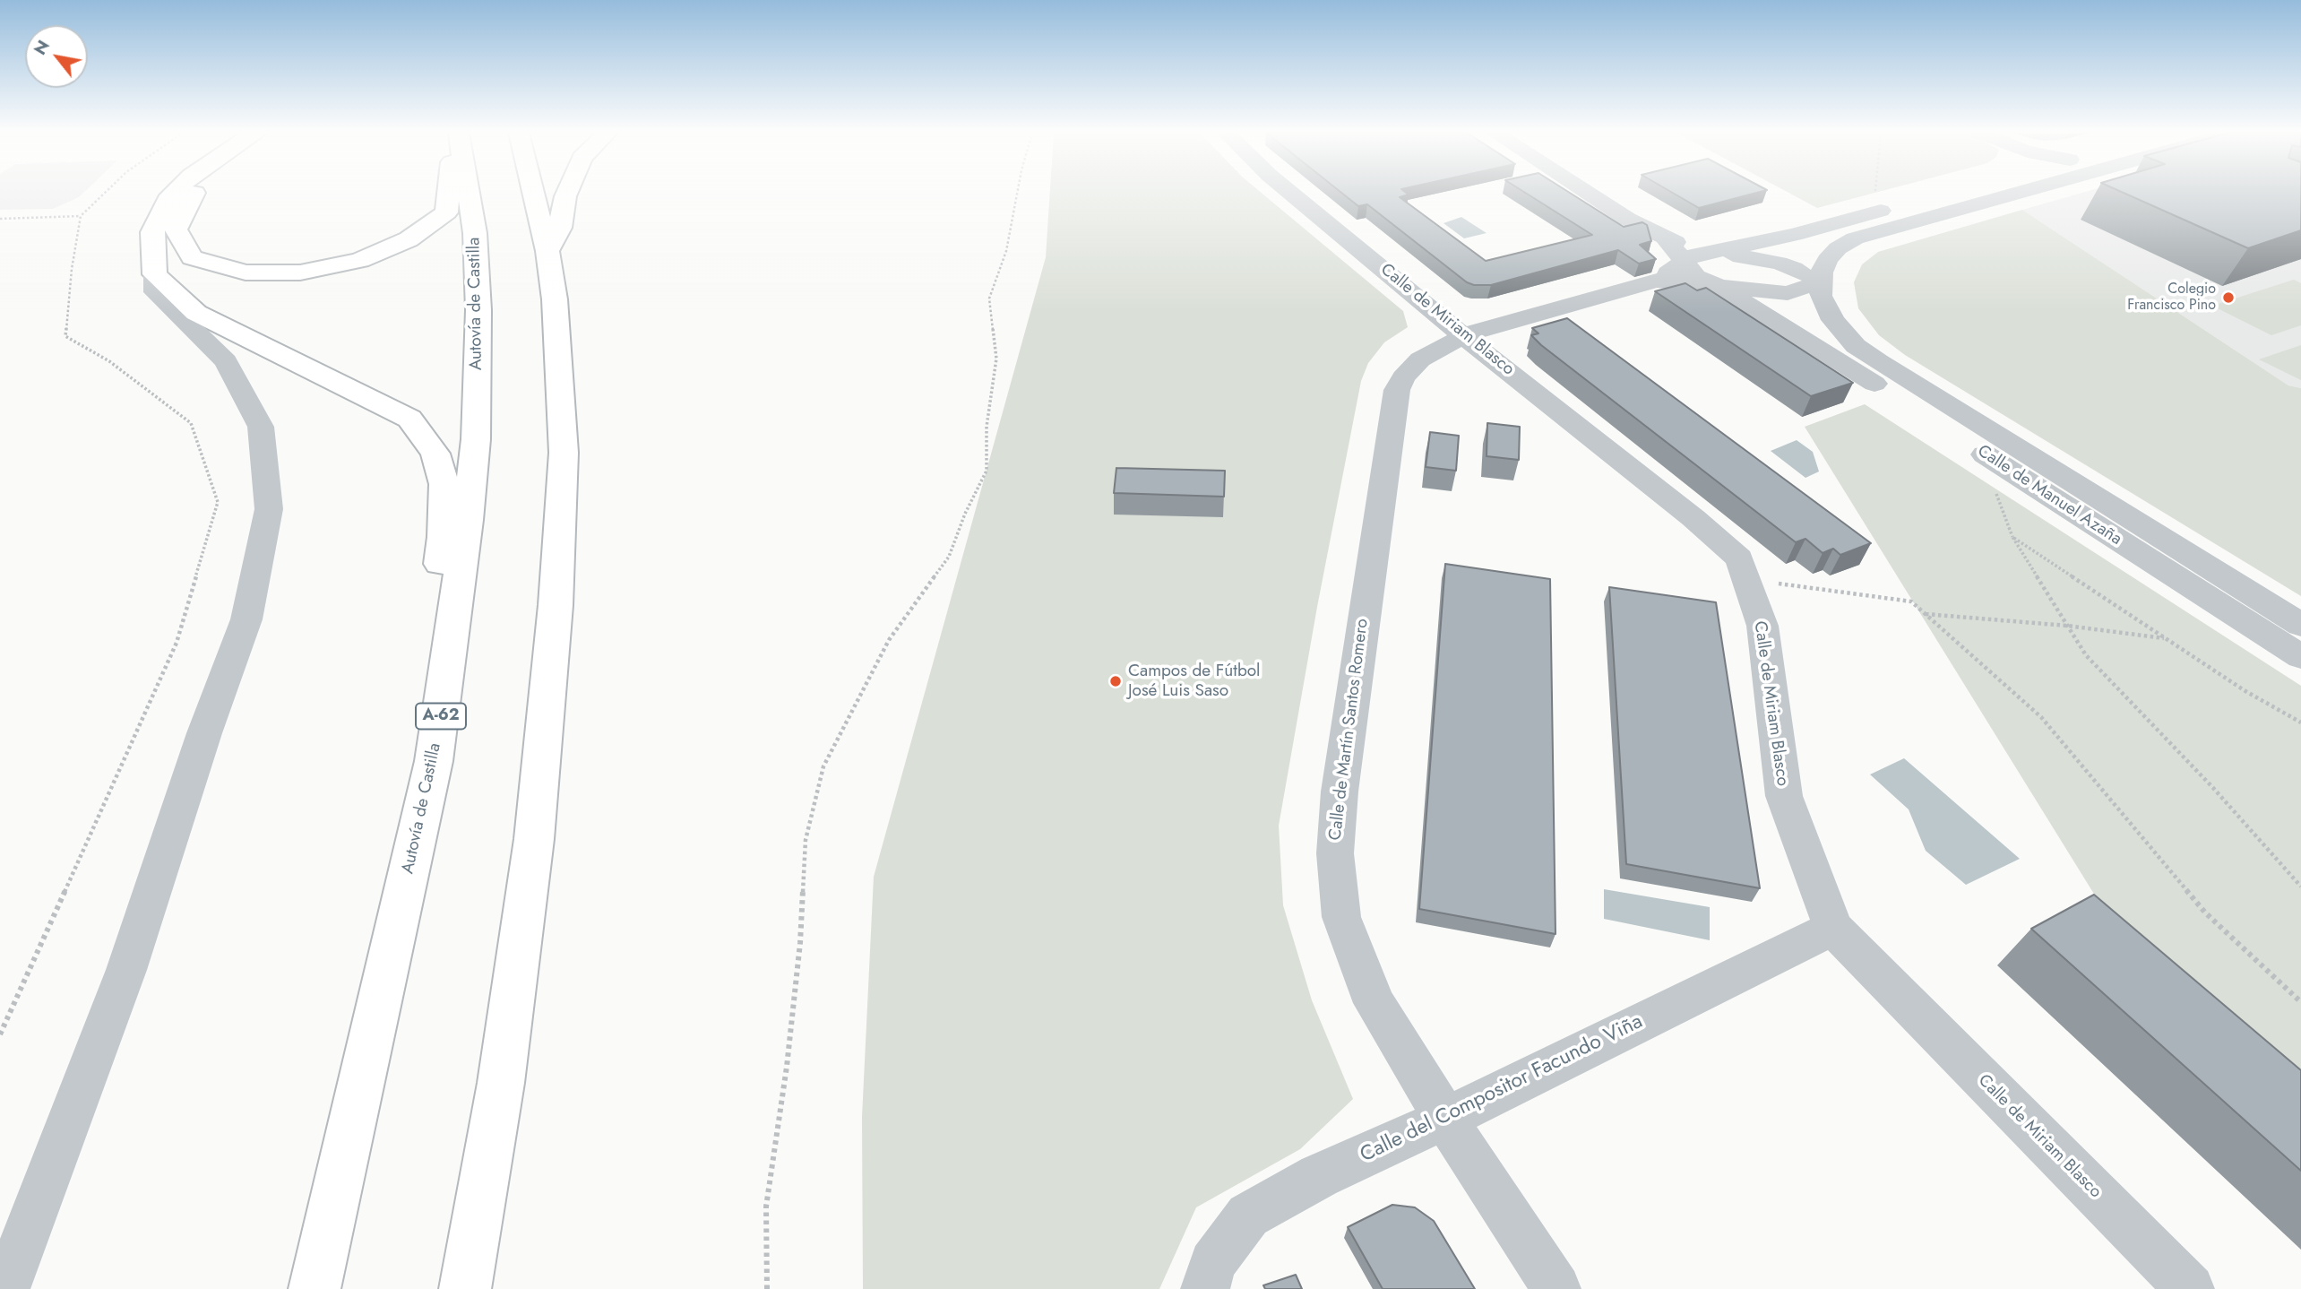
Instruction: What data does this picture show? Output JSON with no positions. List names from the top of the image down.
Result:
{
  "streets": {
    "highway": ["Autovía de Castilla", "A-62"],
    "street": [
      "Calle de Miriam Blasco",
      "Calle de Manuel Azaña",
      "Calle de Martín Santos Romero",
      "Calle del Compositor Facundo Viña"
    ]
  },
  "crossings": [
    ["Calle de Miriam Blasco", "Calle de Martín Santos Romero"],
    ["Calle de Miriam Blasco", "Calle del Compositor Facundo Viña"],
    ["Calle de Martín Santos Romero", "Calle del Compositor Facundo Viña"]
  ],
  "places": ["Colegio Francisco Pino", "Campos de Fútbol José Luis Saso"],
  "north": "top left"
}
